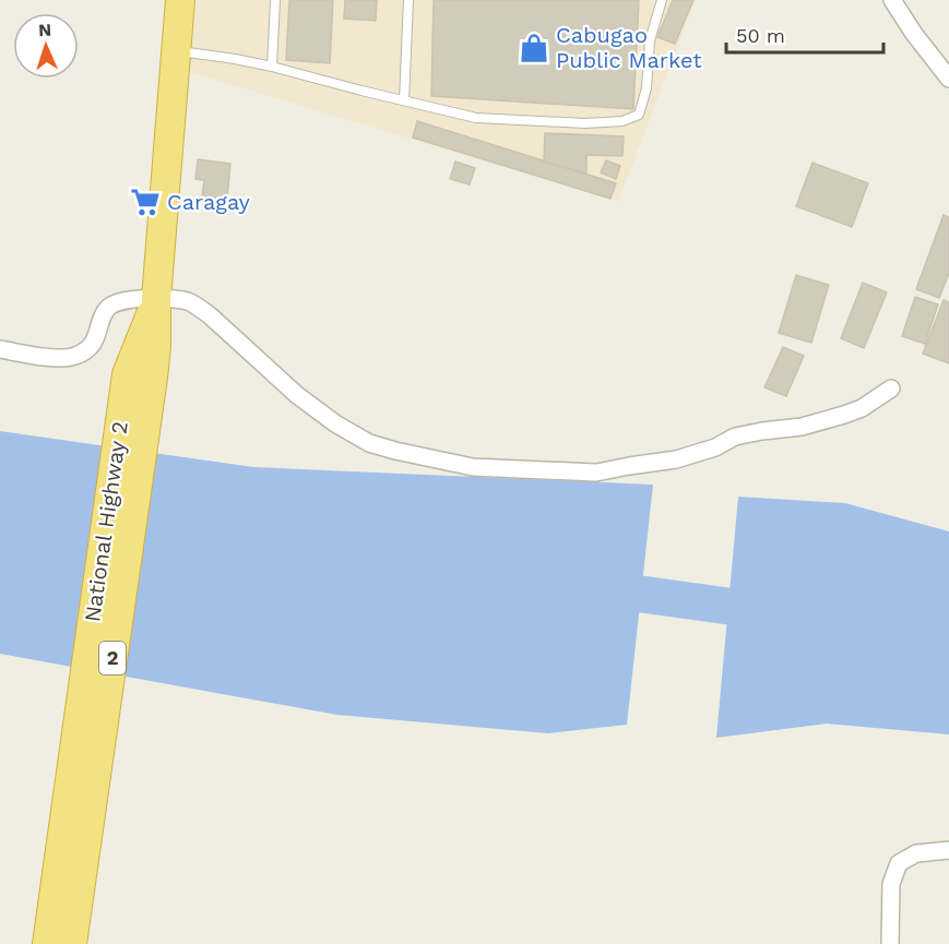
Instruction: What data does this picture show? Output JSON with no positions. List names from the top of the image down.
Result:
{
  "streets": {
    "highway": ["National Highway 2", "2"]
  },
  "places": {
    "shop": ["Cabugao Public Market"],
    "supermarket": ["Caragay"]
  },
  "scale_bar": "50 m",
  "north": "top"
}
